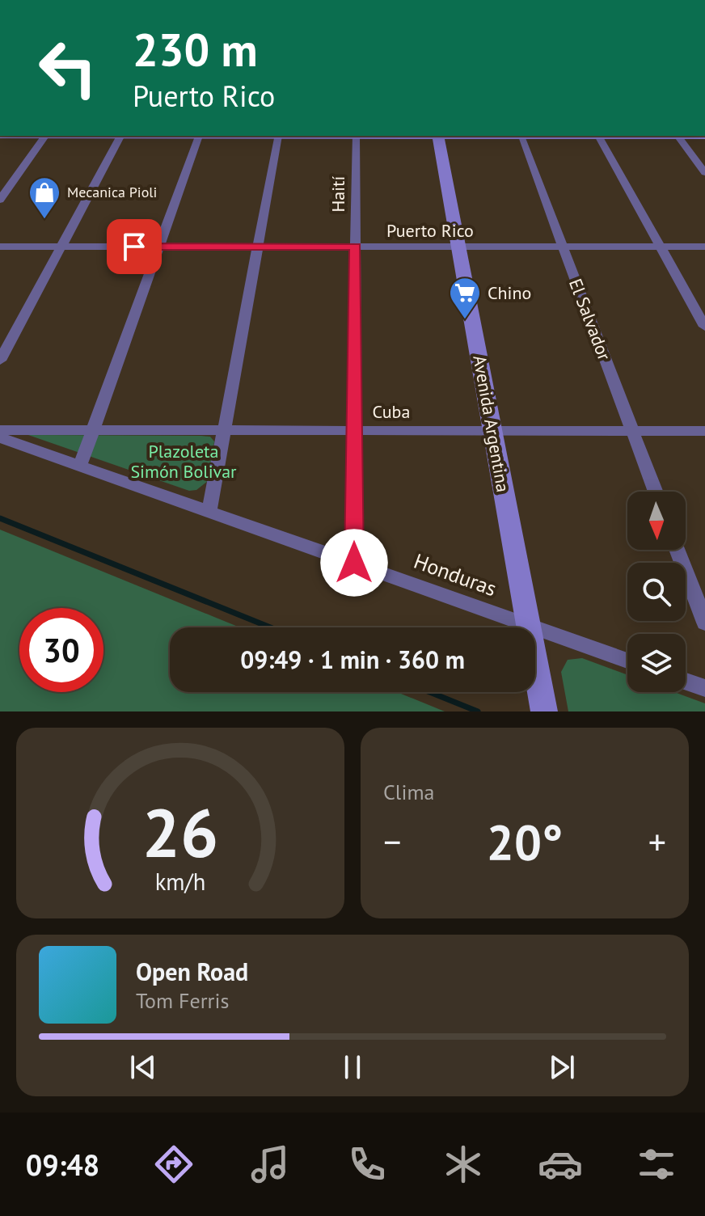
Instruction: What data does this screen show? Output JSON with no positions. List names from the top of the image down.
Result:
{
  "streets": {
    "main road": ["Avenida Argentina"],
    "street": [
      "Haití",
      "Puerto Rico",
      "El Salvador",
      "Cuba",
      "Honduras"
    ]
  },
  "crossings": [
    ["Haití", "Puerto Rico"],
    ["Haití", "Cuba"],
    ["Haití", "Honduras"],
    ["Puerto Rico", "El Salvador"],
    ["Puerto Rico", "Avenida Argentina"],
    ["El Salvador", "Cuba"],
    ["Cuba", "Avenida Argentina"],
    ["Avenida Argentina", "Honduras"]
  ],
  "parks": ["Plazoleta Simón Bolivar"],
  "places": {
    "shop": ["Mecanica Pioli"],
    "supermarket": ["Chino"]
  },
  "north": "bottom",
  "page": {
    "turn": ["230 m", "Puerto Rico"],
    "limit": "30",
    "trip": "09:49 · 1 min · 360 m",
    "tile": "Clima",
    "heat": ["−", "20°", "+"],
    "song": ["Open Road", "Tom Ferris"],
    "tabs": "09:48",
    "gauge": ["26", "km/h"]
  }
}
